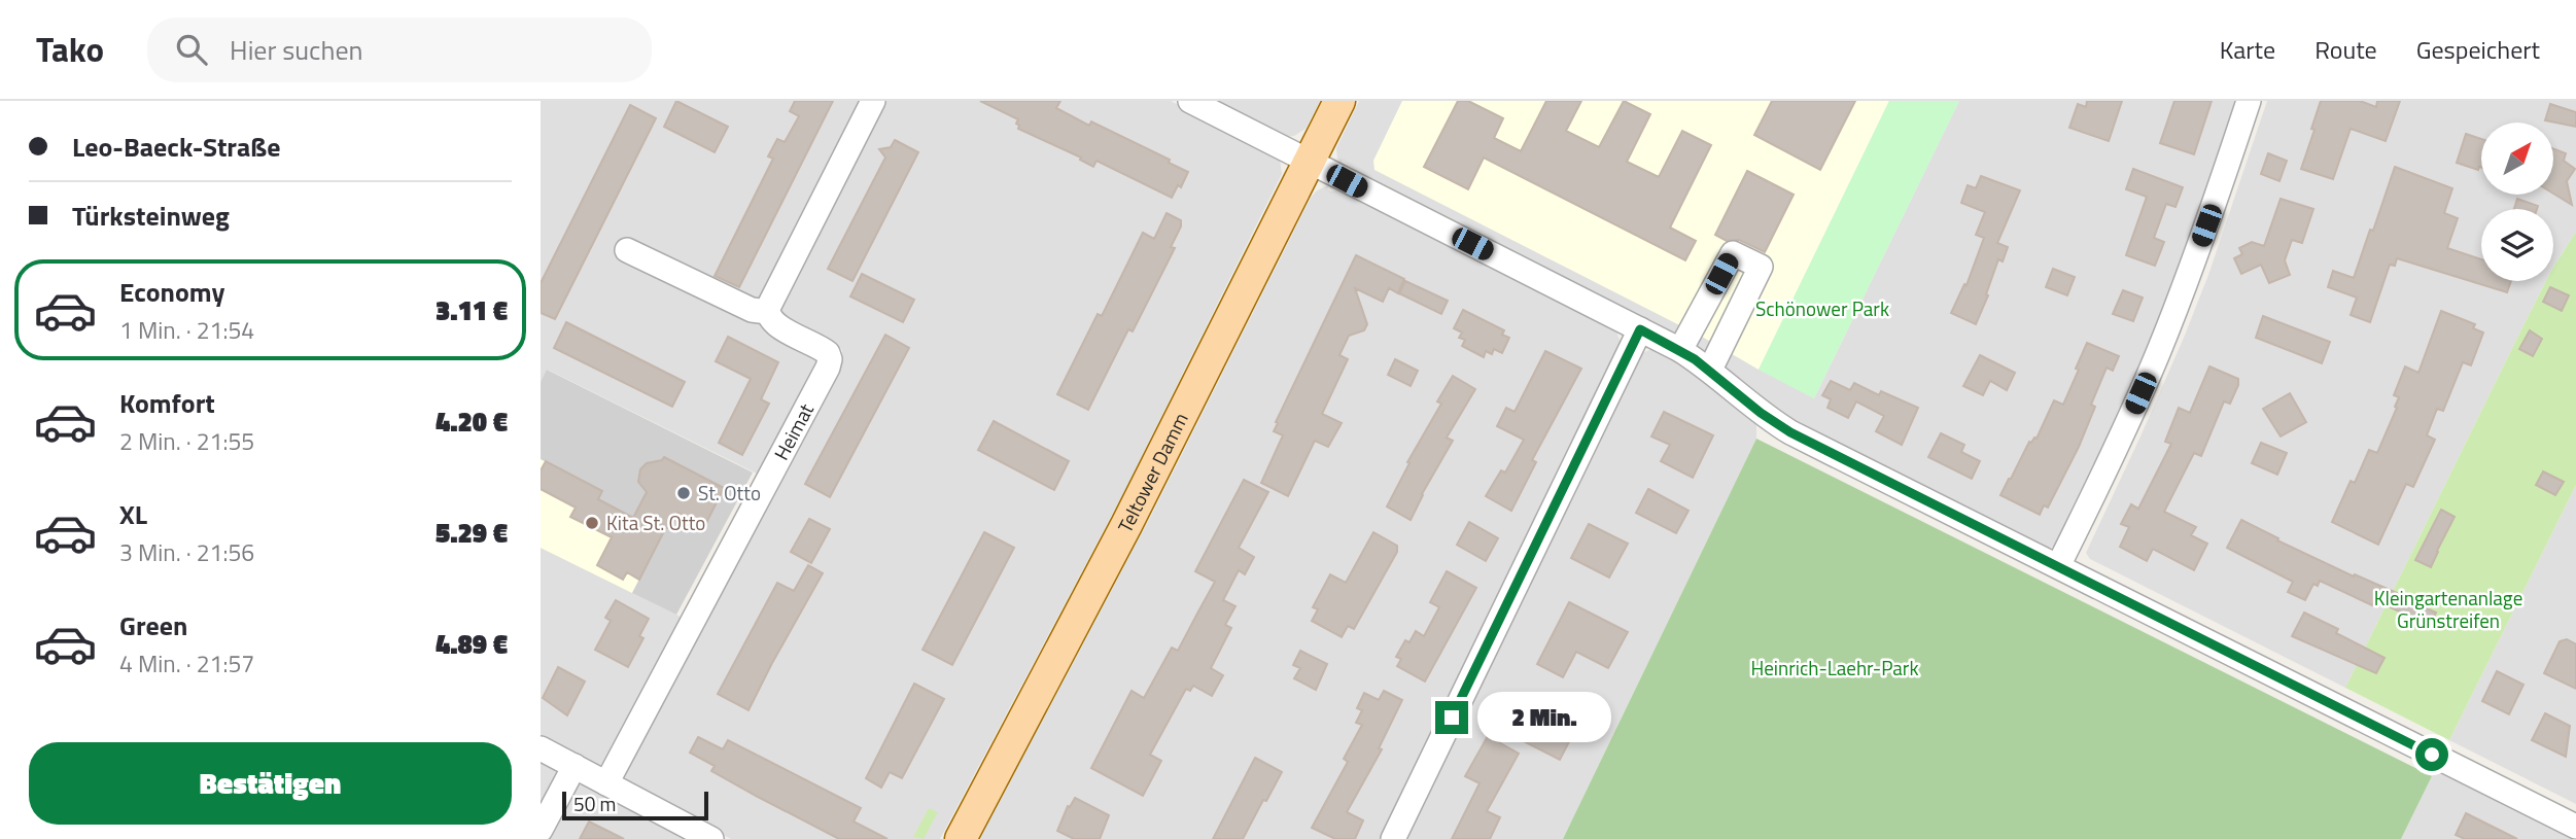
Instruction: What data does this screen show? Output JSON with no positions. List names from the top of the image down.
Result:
{
  "streets": {
    "main road": ["Teltower Damm"],
    "street": ["Heimat"]
  },
  "parks": ["Schönower Park", "Kleingartenanlage Grünstreifen", "Heinrich-Laehr-Park"],
  "places": ["St. Otto", "Kita St. Otto"],
  "scale_bar": "50 m",
  "north": "top right",
  "page": {
    "header": "Tako",
    "search": "Hier suchen",
    "nav": ["Karte", "Route", "Gespeichert"],
    "banner": ["Leo-Baeck-Straße", "Türksteinweg"],
    "list": [
      {
        "name": "Economy",
        "note": "1 Min. · 21:54",
        "value": "3.11 €"
      },
      {
        "name": "Komfort",
        "note": "2 Min. · 21:55",
        "value": "4.20 €"
      },
      {
        "name": "XL",
        "note": "3 Min. · 21:56",
        "value": "5.29 €"
      },
      {
        "name": "Green",
        "note": "4 Min. · 21:57",
        "value": "4.89 €"
      }
    ],
    "bubble": "2 Min.",
    "buttons": "Bestätigen",
    "scale": "50 m"
  }
}
